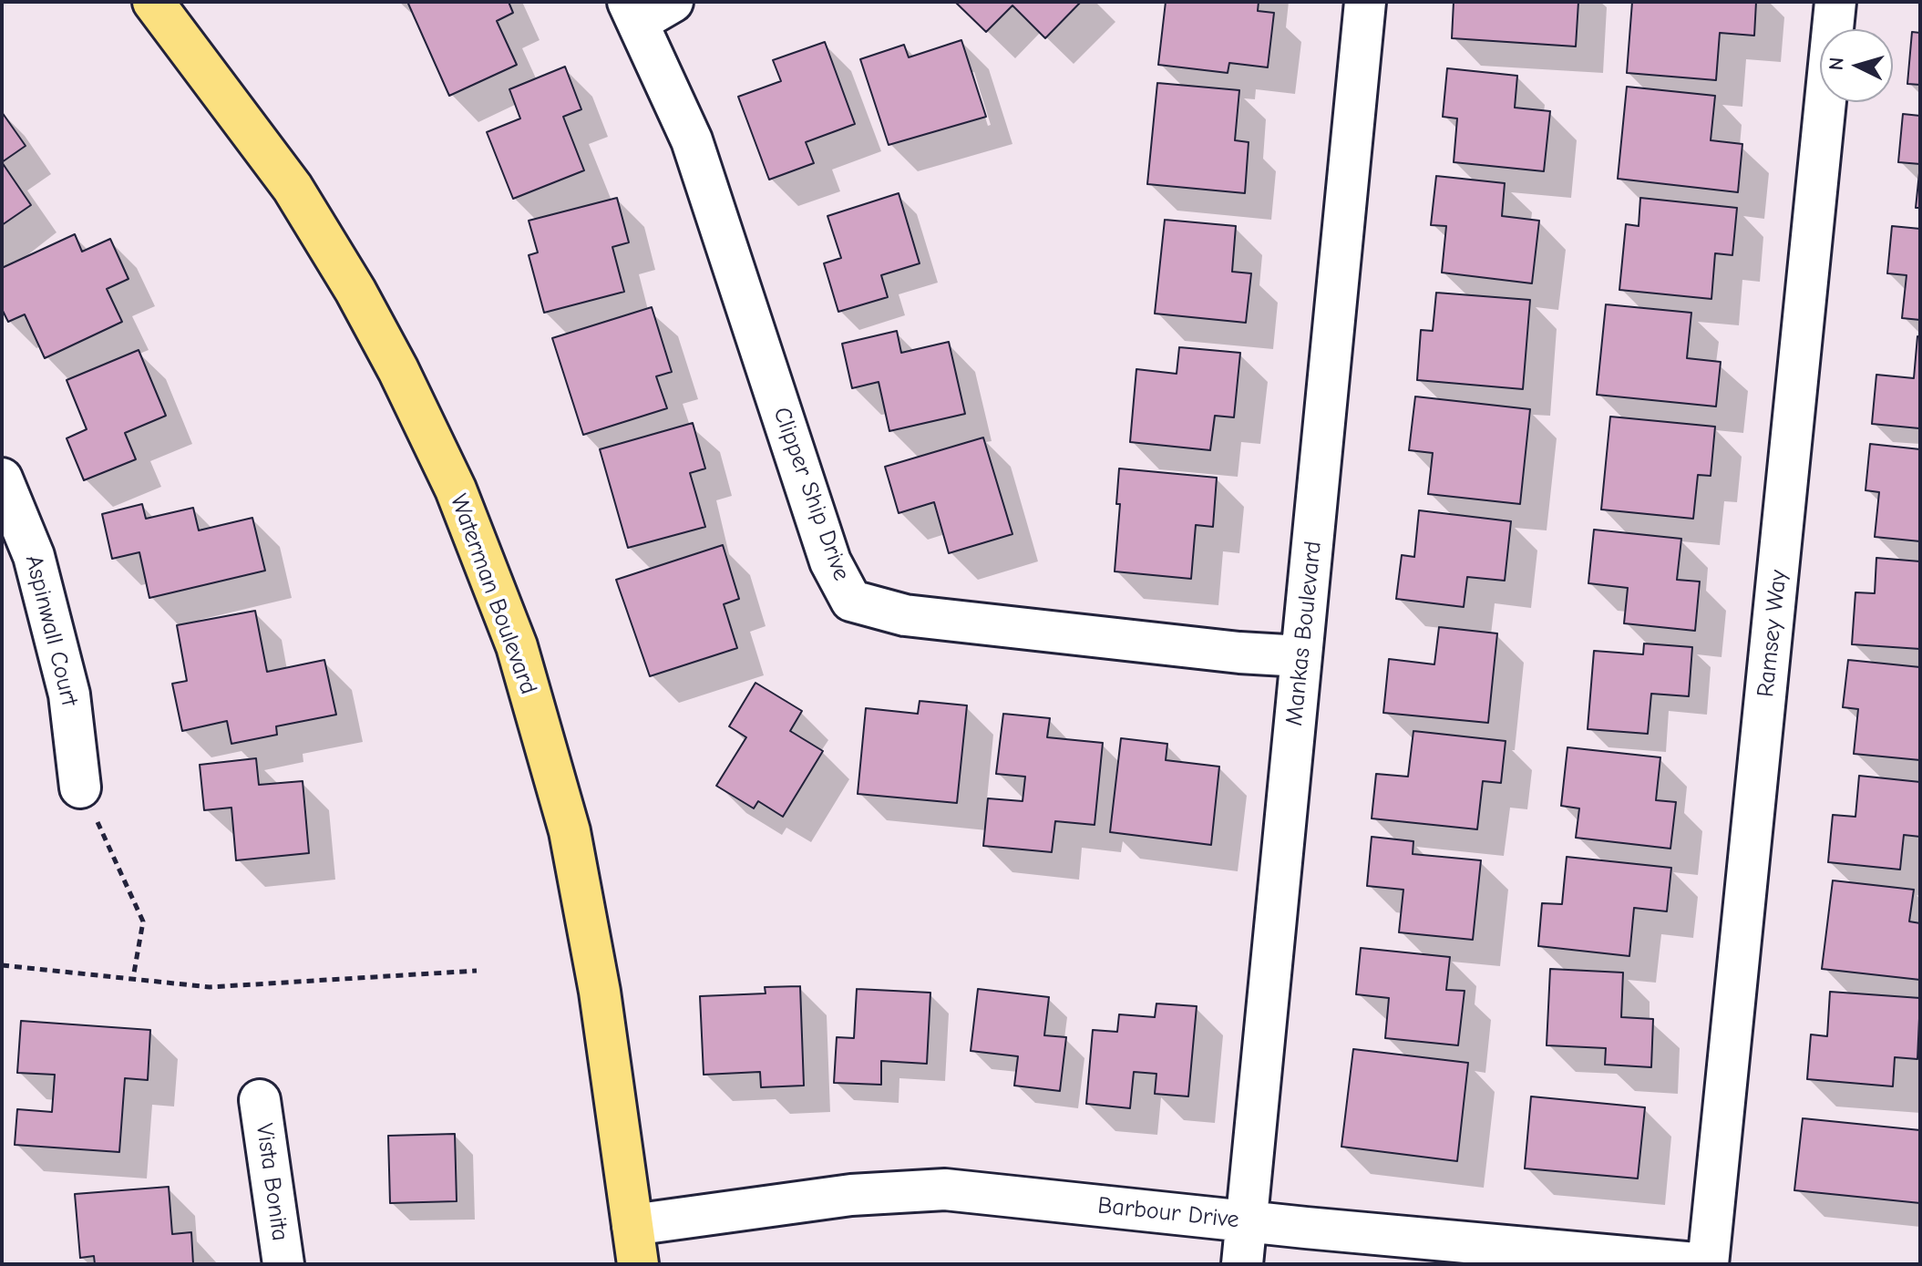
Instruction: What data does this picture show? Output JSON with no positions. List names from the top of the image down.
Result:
{
  "streets": {
    "main road": ["Waterman Boulevard"],
    "street": [
      "Clipper Ship Drive",
      "Aspinwall Court",
      "Mankas Boulevard",
      "Ramsey Way",
      "Vista Bonita",
      "Barbour Drive"
    ]
  },
  "crossings": [
    ["Clipper Ship Drive", "Mankas Boulevard"],
    ["Waterman Boulevard", "Barbour Drive"],
    ["Mankas Boulevard", "Barbour Drive"],
    ["Ramsey Way", "Barbour Drive"]
  ],
  "north": "left"
}
